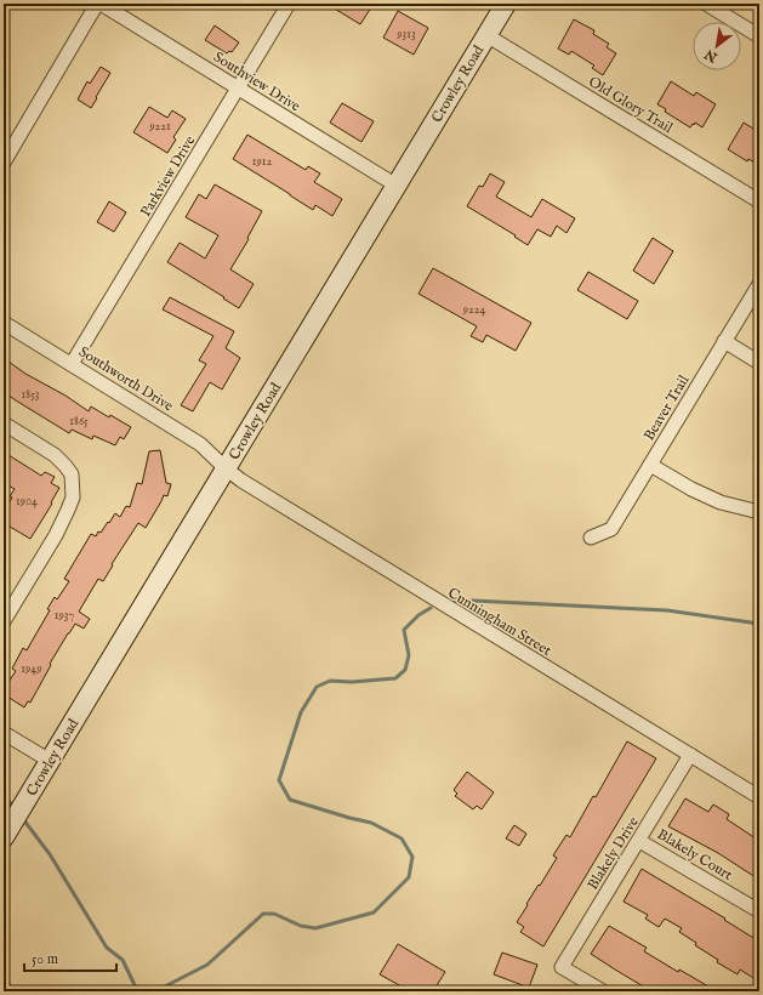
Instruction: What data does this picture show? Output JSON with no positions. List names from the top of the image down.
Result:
{
  "streets": {
    "main road": ["Crowley Road"],
    "street": [
      "Southview Drive",
      "Old Glory Trail",
      "Parkview Drive",
      "Southworth Drive",
      "Beaver Trail",
      "Cunningham Street",
      "Blakely Drive",
      "Blakely Court"
    ]
  },
  "crossings": [
    ["Southview Drive", "Crowley Road"],
    ["Southview Drive", "Parkview Drive"],
    ["Crowley Road", "Old Glory Trail"],
    ["Crowley Road", "Southworth Drive"],
    ["Crowley Road", "Cunningham Street"],
    ["Parkview Drive", "Southworth Drive"],
    ["Southworth Drive", "Cunningham Street"],
    ["Cunningham Street", "Blakely Drive"],
    ["Blakely Drive", "Blakely Court"]
  ],
  "house_numbers": [
    "9313",
    "9221",
    "1912",
    "9224",
    "1853",
    "1865",
    "1904",
    "1937",
    "1949"
  ],
  "scale_bar": "50 m",
  "north": "bottom left"
}
